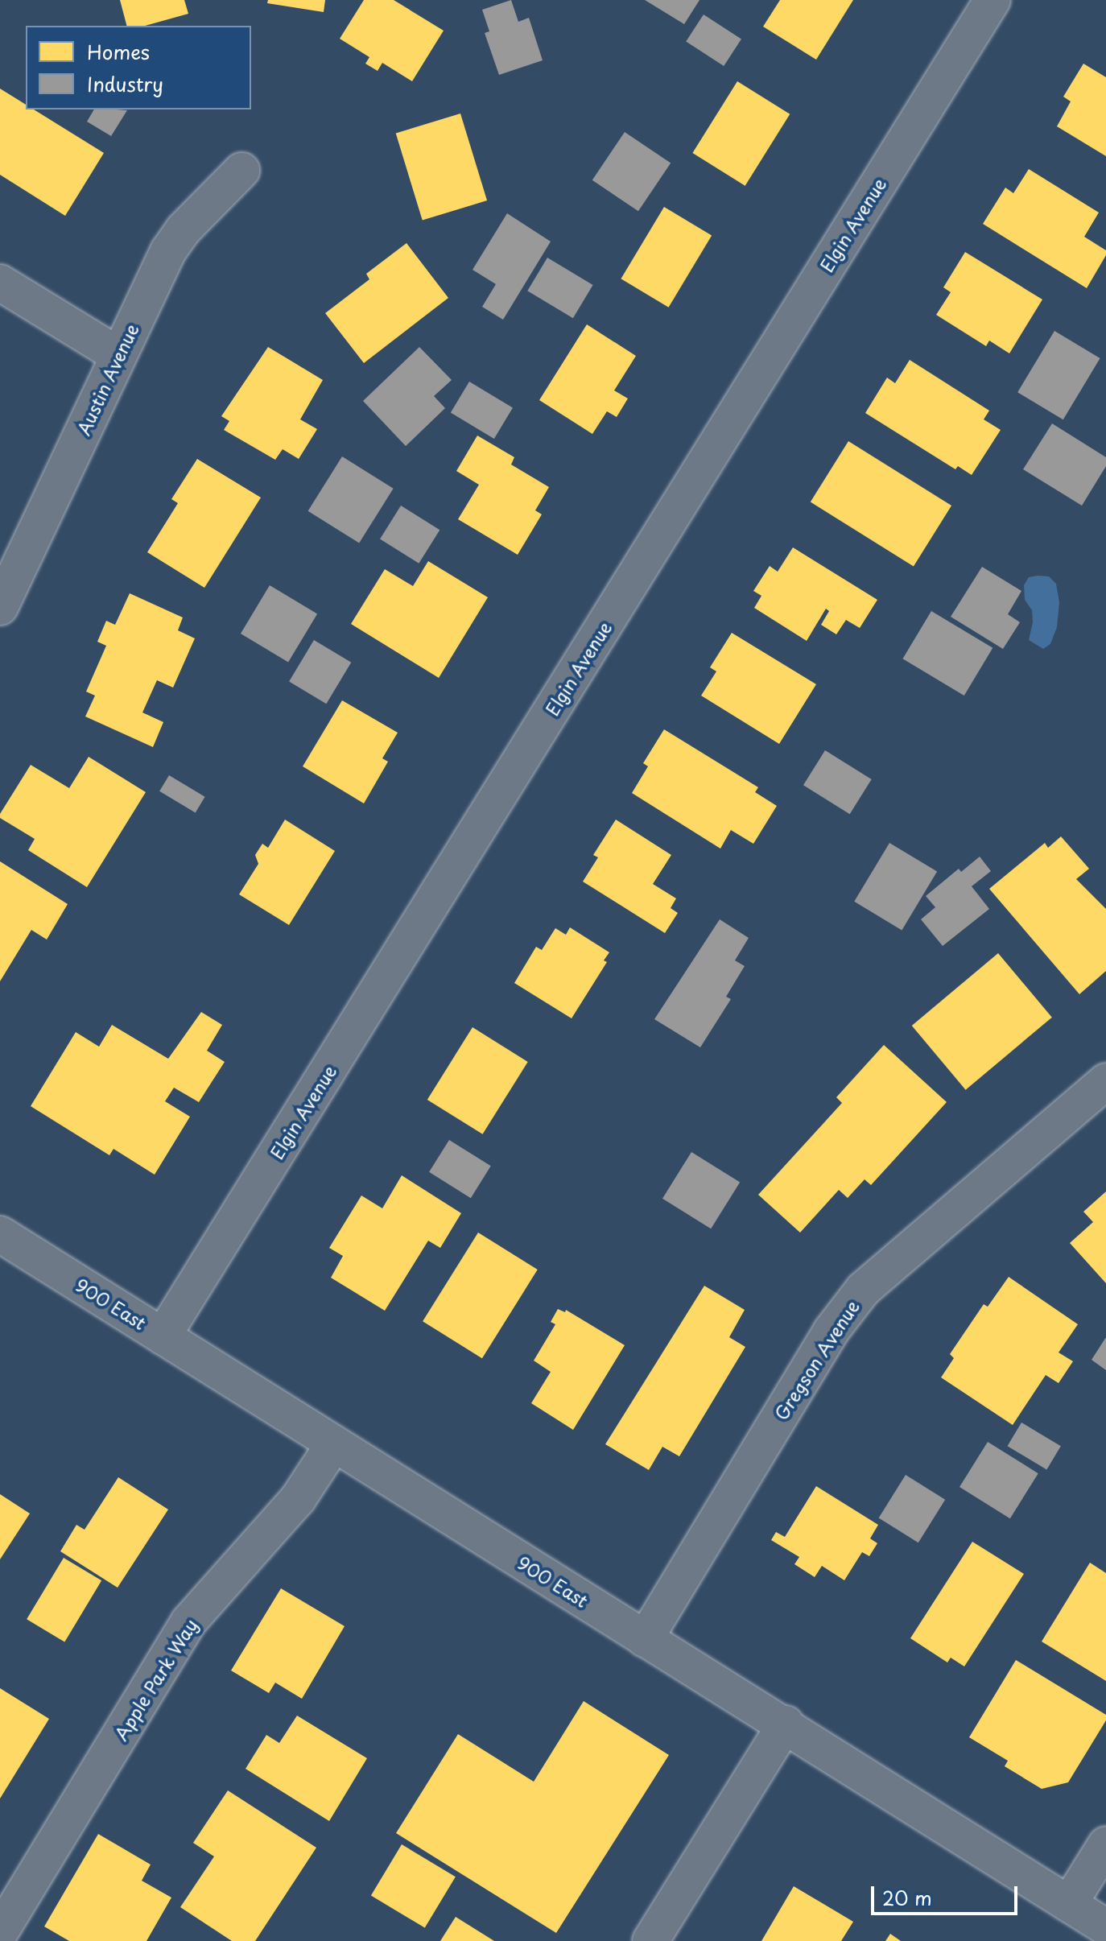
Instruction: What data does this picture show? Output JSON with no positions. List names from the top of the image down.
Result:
{
  "streets": {
    "street": [
      "Elgin Avenue",
      "Austin Avenue",
      "900 East",
      "Gregson Avenue",
      "Apple Park Way"
    ]
  },
  "crossings": [
    ["Elgin Avenue", "900 East"],
    ["900 East", "Gregson Avenue"],
    ["900 East", "Apple Park Way"]
  ],
  "legend": ["Homes", "Industry"],
  "scale_bar": "20 m"
}
